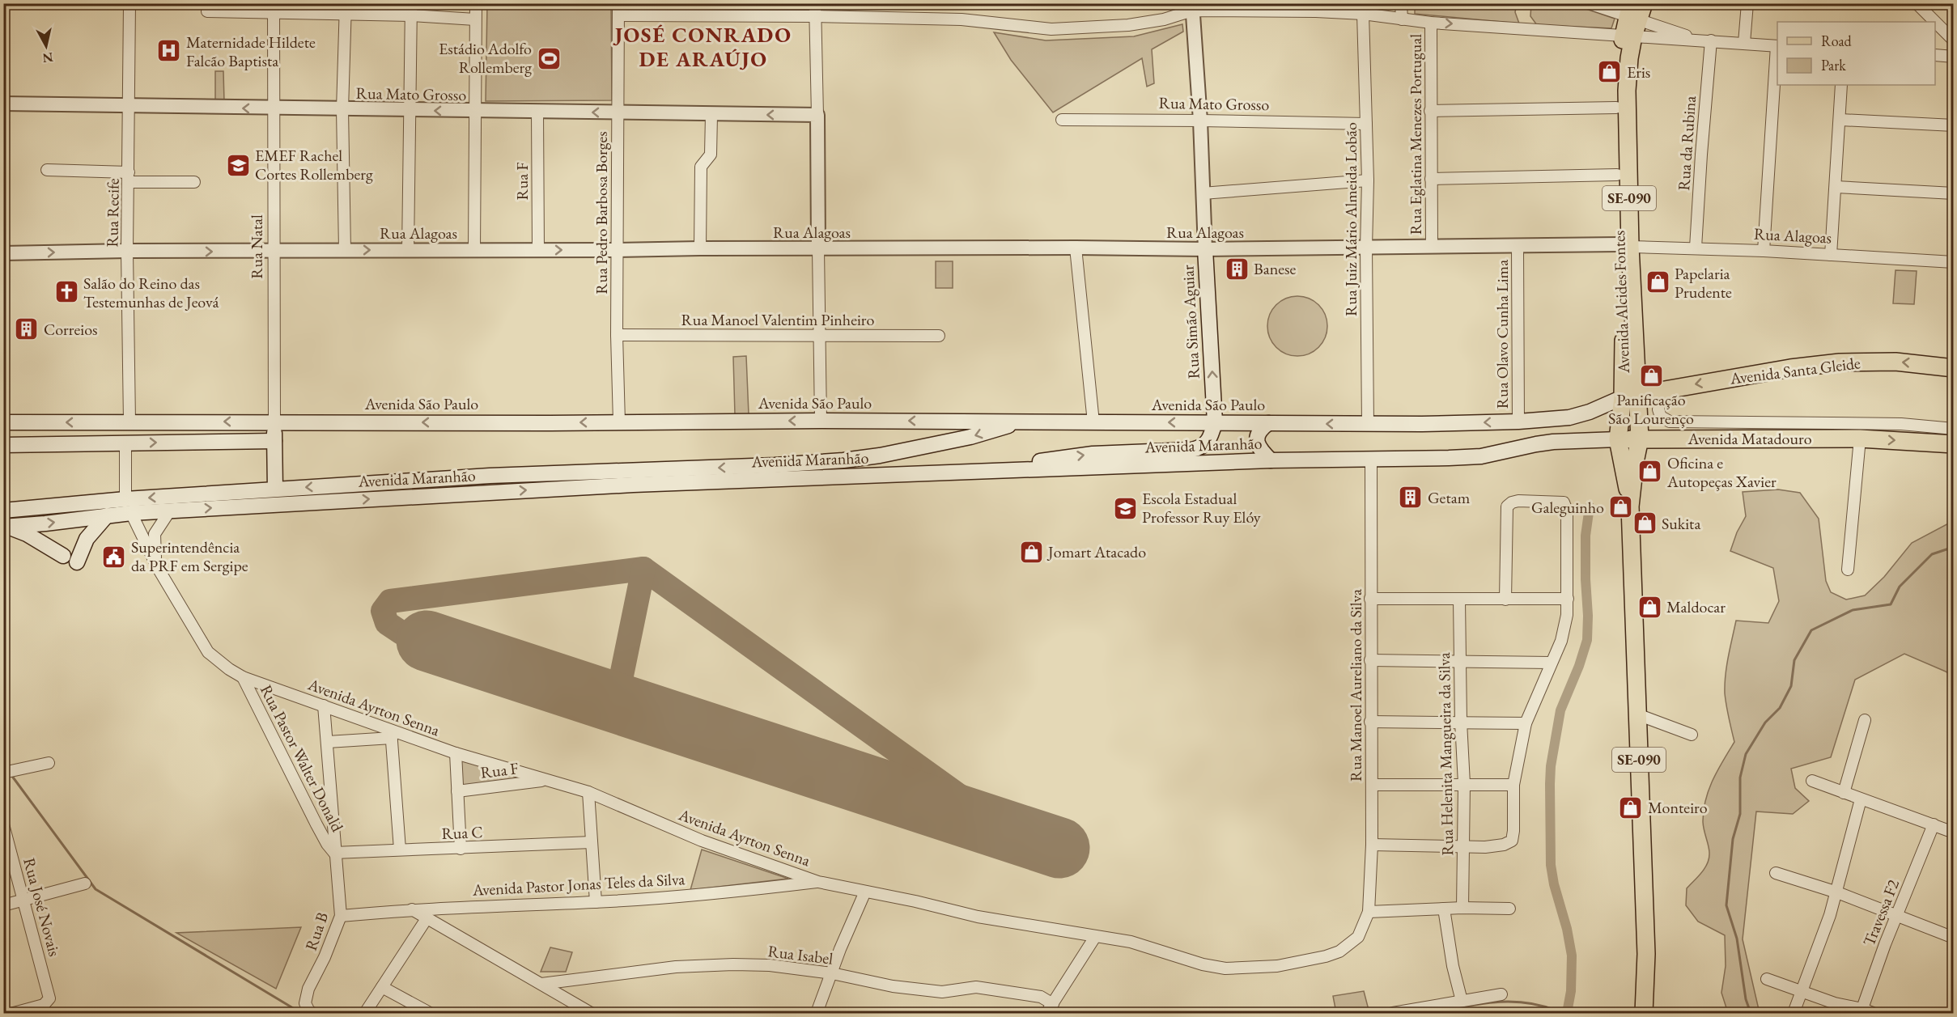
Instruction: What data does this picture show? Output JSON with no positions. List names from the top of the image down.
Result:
{
  "streets": {
    "main road": [
      "SE-090",
      "Rua Natal",
      "Avenida Alcides Fontes",
      "Rua Simão Aguiar",
      "Avenida Santa Gleide",
      "Avenida São Paulo",
      "Avenida Matadouro",
      "Avenida Maranhão"
    ],
    "street": [
      "Rua Mato Grosso",
      "Rua Eglatina Menezes Portugual",
      "Rua da Rubina",
      "Rua F",
      "Rua Recife",
      "Rua Pedro Barbosa Borges",
      "Rua Juiz Mário Almeida Lobão",
      "Rua Alagoas",
      "Rua Manoel Valentim Pinheiro",
      "Rua Olavo Cunha Lima",
      "Rua Manoel Aureliano da Silva",
      "Avenida Ayrton Senna",
      "Rua Helenita Mangueira da Silva",
      "Rua Pastor Walter Donald",
      "Rua C",
      "Avenida Pastor Jonas Teles da Silva",
      "Rua José Novais",
      "Travessa F2",
      "Rua B",
      "Rua Isabel"
    ]
  },
  "crossings": [
    ["Rua Mato Grosso", "Rua F"],
    ["Rua Mato Grosso", "Rua Recife"],
    ["Rua Mato Grosso", "Rua Pedro Barbosa Borges"],
    ["Rua Mato Grosso", "Rua Juiz Mário Almeida Lobão"],
    ["Rua Mato Grosso", "Rua Natal"],
    ["Rua Eglatina Menezes Portugual", "Rua Alagoas"],
    ["Rua da Rubina", "Rua Alagoas"],
    ["Rua F", "Rua Alagoas"],
    ["Rua F", "Avenida Ayrton Senna"],
    ["SE-090", "Avenida Alcides Fontes"],
    ["SE-090", "Avenida Santa Gleide"],
    ["SE-090", "Avenida São Paulo"],
    ["SE-090", "Avenida Matadouro"],
    ["SE-090", "Avenida Maranhão"],
    ["Rua Recife", "Rua Alagoas"],
    ["Rua Recife", "Avenida São Paulo"],
    ["Rua Pedro Barbosa Borges", "Rua Alagoas"],
    ["Rua Pedro Barbosa Borges", "Rua Manoel Valentim Pinheiro"],
    ["Rua Pedro Barbosa Borges", "Avenida São Paulo"],
    ["Rua Juiz Mário Almeida Lobão", "Rua Alagoas"],
    ["Rua Juiz Mário Almeida Lobão", "Avenida São Paulo"],
    ["Rua Alagoas", "Rua Natal"],
    ["Rua Alagoas", "Avenida Alcides Fontes"],
    ["Rua Alagoas", "Rua Simão Aguiar"],
    ["Rua Alagoas", "Rua Olavo Cunha Lima"],
    ["Rua Natal", "Avenida São Paulo"],
    ["Rua Natal", "Avenida Maranhão"],
    ["Avenida Alcides Fontes", "Avenida Santa Gleide"],
    ["Avenida Alcides Fontes", "Avenida São Paulo"],
    ["Rua Simão Aguiar", "Avenida São Paulo"],
    ["Rua Olavo Cunha Lima", "Avenida São Paulo"],
    ["Avenida Santa Gleide", "Avenida São Paulo"],
    ["Avenida São Paulo", "Avenida Maranhão"],
    ["Avenida Matadouro", "Avenida Maranhão"],
    ["Avenida Maranhão", "Rua Manoel Aureliano da Silva"],
    ["Avenida Maranhão", "Avenida Ayrton Senna"],
    ["Rua Manoel Aureliano da Silva", "Avenida Ayrton Senna"],
    ["Avenida Ayrton Senna", "Rua Pastor Walter Donald"],
    ["Avenida Ayrton Senna", "Avenida Pastor Jonas Teles da Silva"],
    ["Avenida Ayrton Senna", "Rua B"],
    ["Rua Pastor Walter Donald", "Rua C"],
    ["Rua Pastor Walter Donald", "Rua B"],
    ["Rua C", "Rua B"],
    ["Avenida Pastor Jonas Teles da Silva", "Rua B"]
  ],
  "one_way": ["Rua Simão Aguiar", "Avenida Santa Gleide"],
  "districts": ["JOSÉ CONRADO DE ARAÚJO"],
  "places": {
    "hospital": ["Maternidade Hildete Falcão Baptista"],
    "sports": ["Estádio Adolfo Rollemberg"],
    "shop": [
      "Eris",
      "Papelaria Prudente",
      "Panificação São Lourenço",
      "Oficina e Autopeças Xavier",
      "Galeguinho",
      "Sukita",
      "Jomart Atacado",
      "Maldocar",
      "Monteiro"
    ],
    "school or university": ["EMEF Rachel Cortes Rollemberg", "Escola Estadual Professor Ruy Elóy"],
    "building": ["Banese", "Correios", "Getam"],
    "church": ["Salão do Reino das Testemunhas de Jeová"],
    "public building": ["Superintendência da PRF em Sergipe"]
  },
  "legend": ["Road", "Park"],
  "north": "bottom"
}
